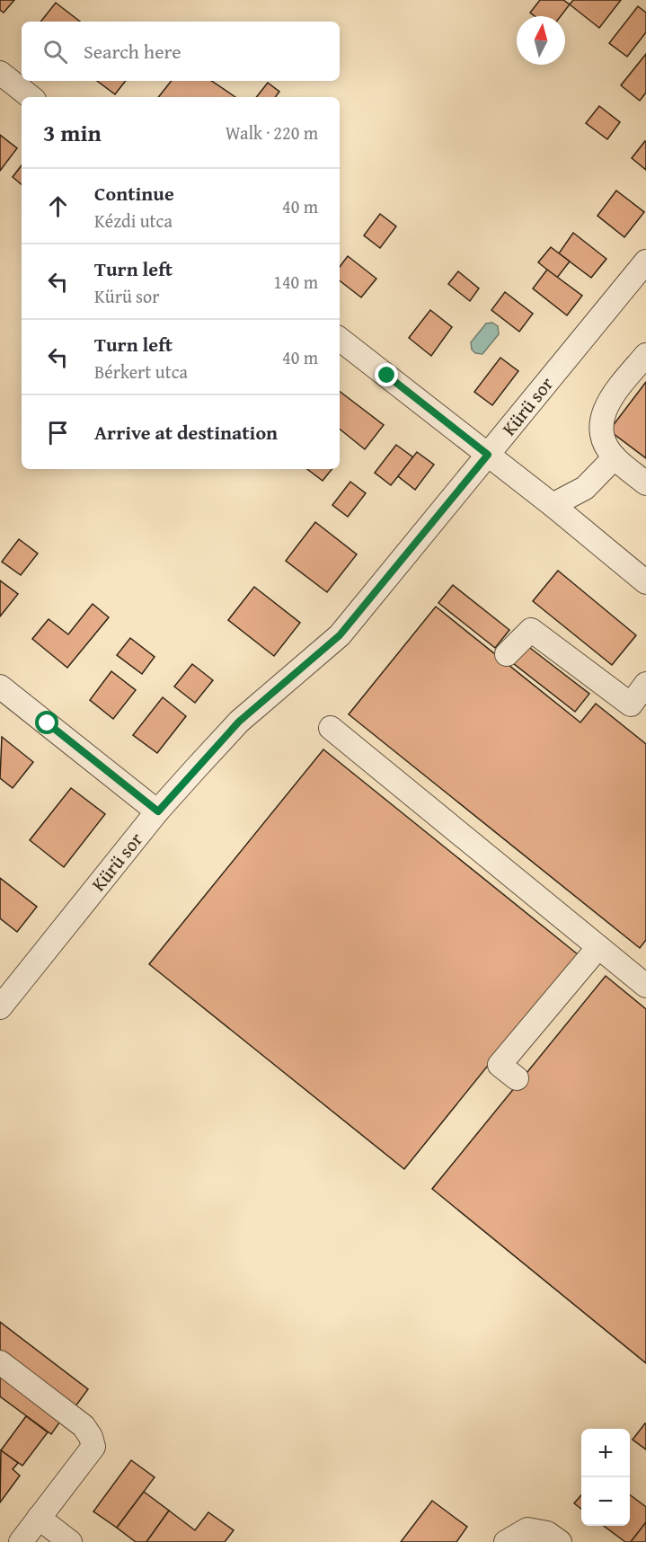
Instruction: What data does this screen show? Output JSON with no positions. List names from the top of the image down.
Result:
{
  "streets": {
    "street": ["Kürü sor"]
  },
  "north": "top",
  "page": {
    "search": "Search here",
    "heading": ["3 min", "Walk · 220 m"],
    "list": [
      ["Continue", "Kézdi utca", "40 m"],
      ["Turn left", "Kürü sor", "140 m"],
      ["Turn left", "Bérkert utca", "40 m"],
      "Arrive at destination"
    ],
    "map_buttons": ["+", "−"]
  }
}
